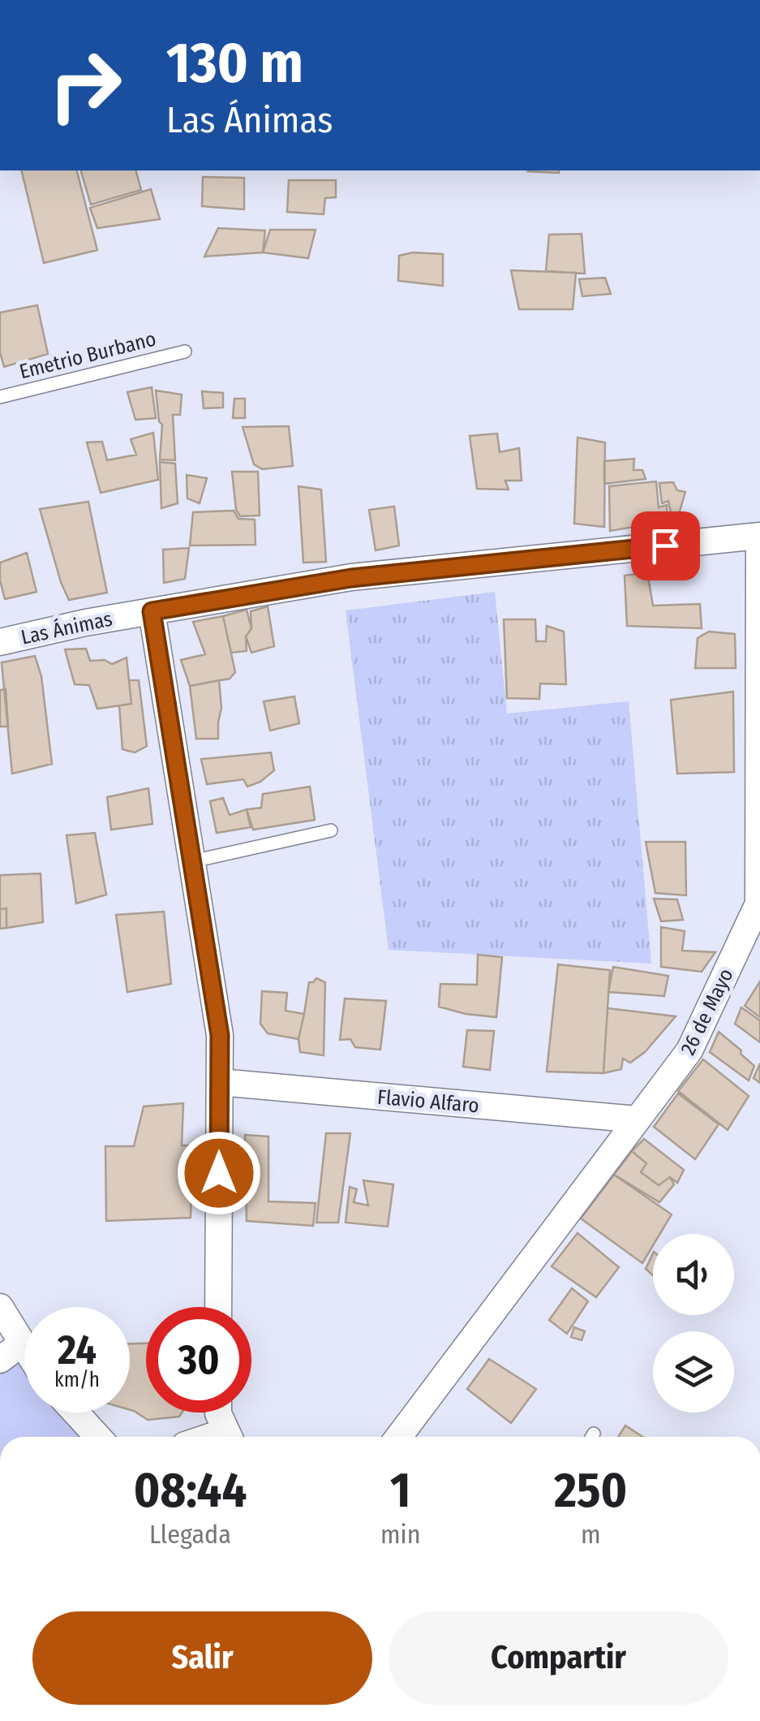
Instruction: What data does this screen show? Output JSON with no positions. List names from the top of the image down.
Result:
{
  "streets": {
    "street": ["Las Ánimas", "26 de Mayo", "Flavio Alfaro"],
    "lane": ["Emetrio Burbano"]
  },
  "crossings": [
    ["Las Ánimas", "26 de Mayo"],
    ["26 de Mayo", "Flavio Alfaro"]
  ],
  "page": {
    "turn": ["130 m", "Las Ánimas"],
    "speed": "24 km/h",
    "limit": "30",
    "eta": [
      "08:44",
      "Llegada",
      "1",
      "min",
      "250",
      "m"
    ],
    "buttons": ["Salir", "Compartir"]
  }
}
